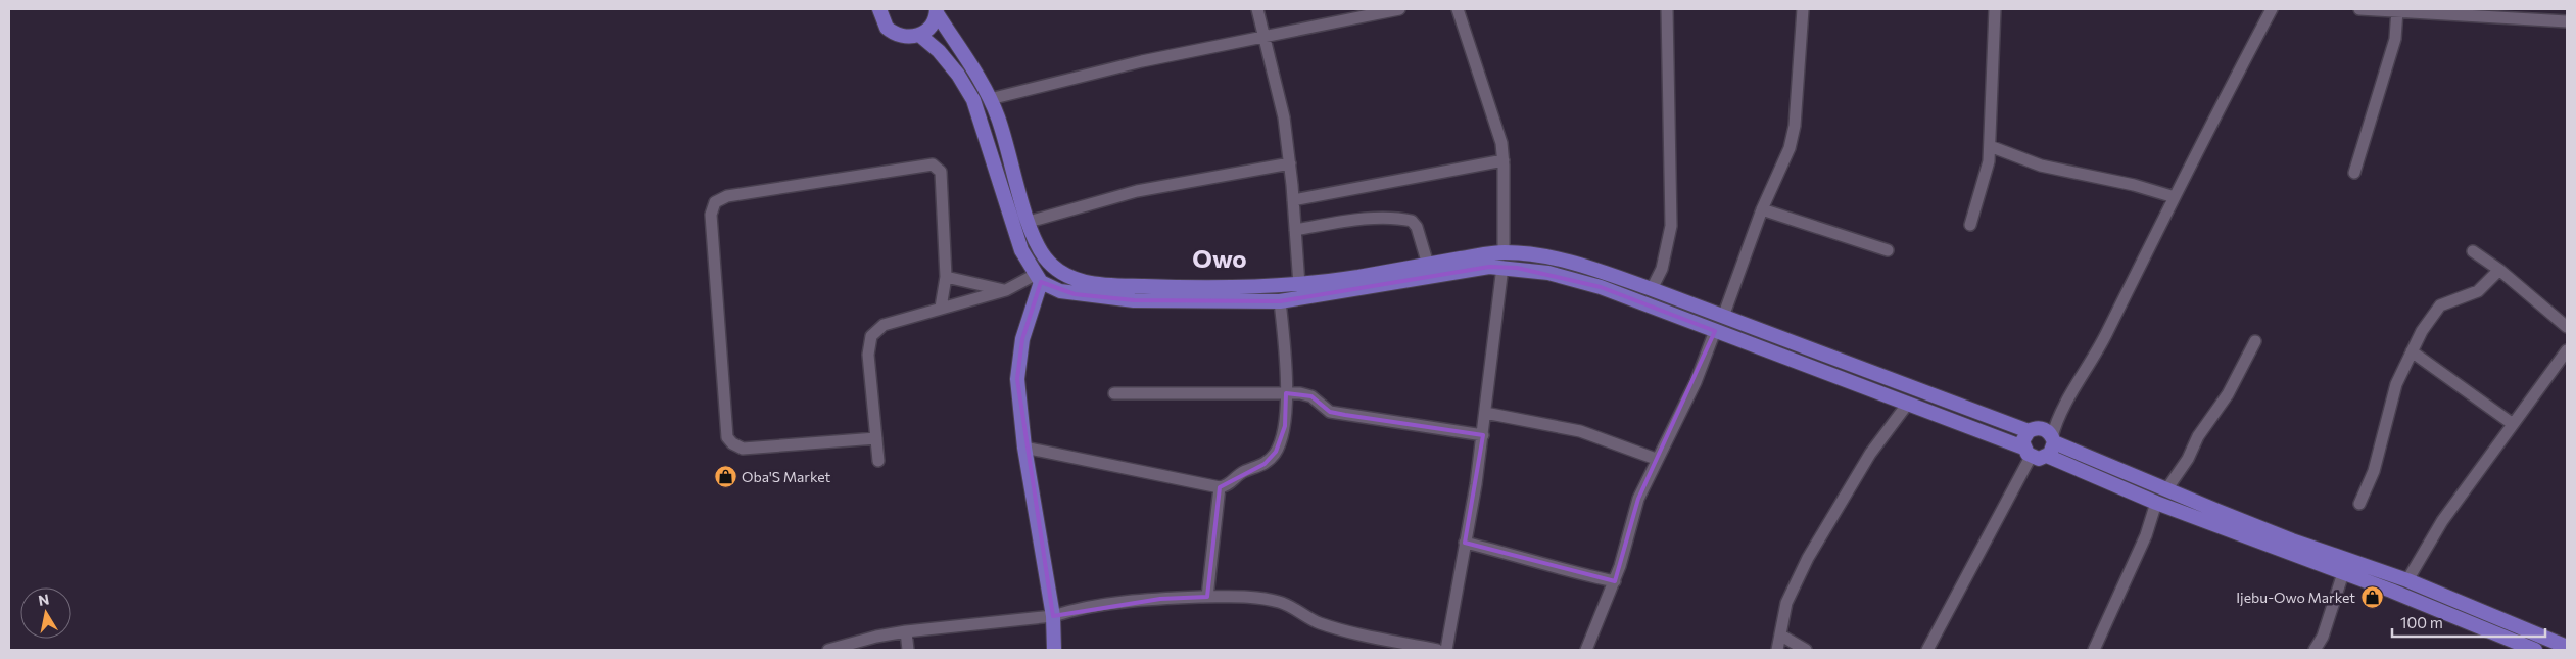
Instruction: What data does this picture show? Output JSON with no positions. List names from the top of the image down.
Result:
{
  "districts": ["Owo"],
  "places": {
    "shop": ["Oba'S Market", "Ijebu-Owo Market"]
  },
  "scale_bar": "100 m",
  "north": "top"
}
